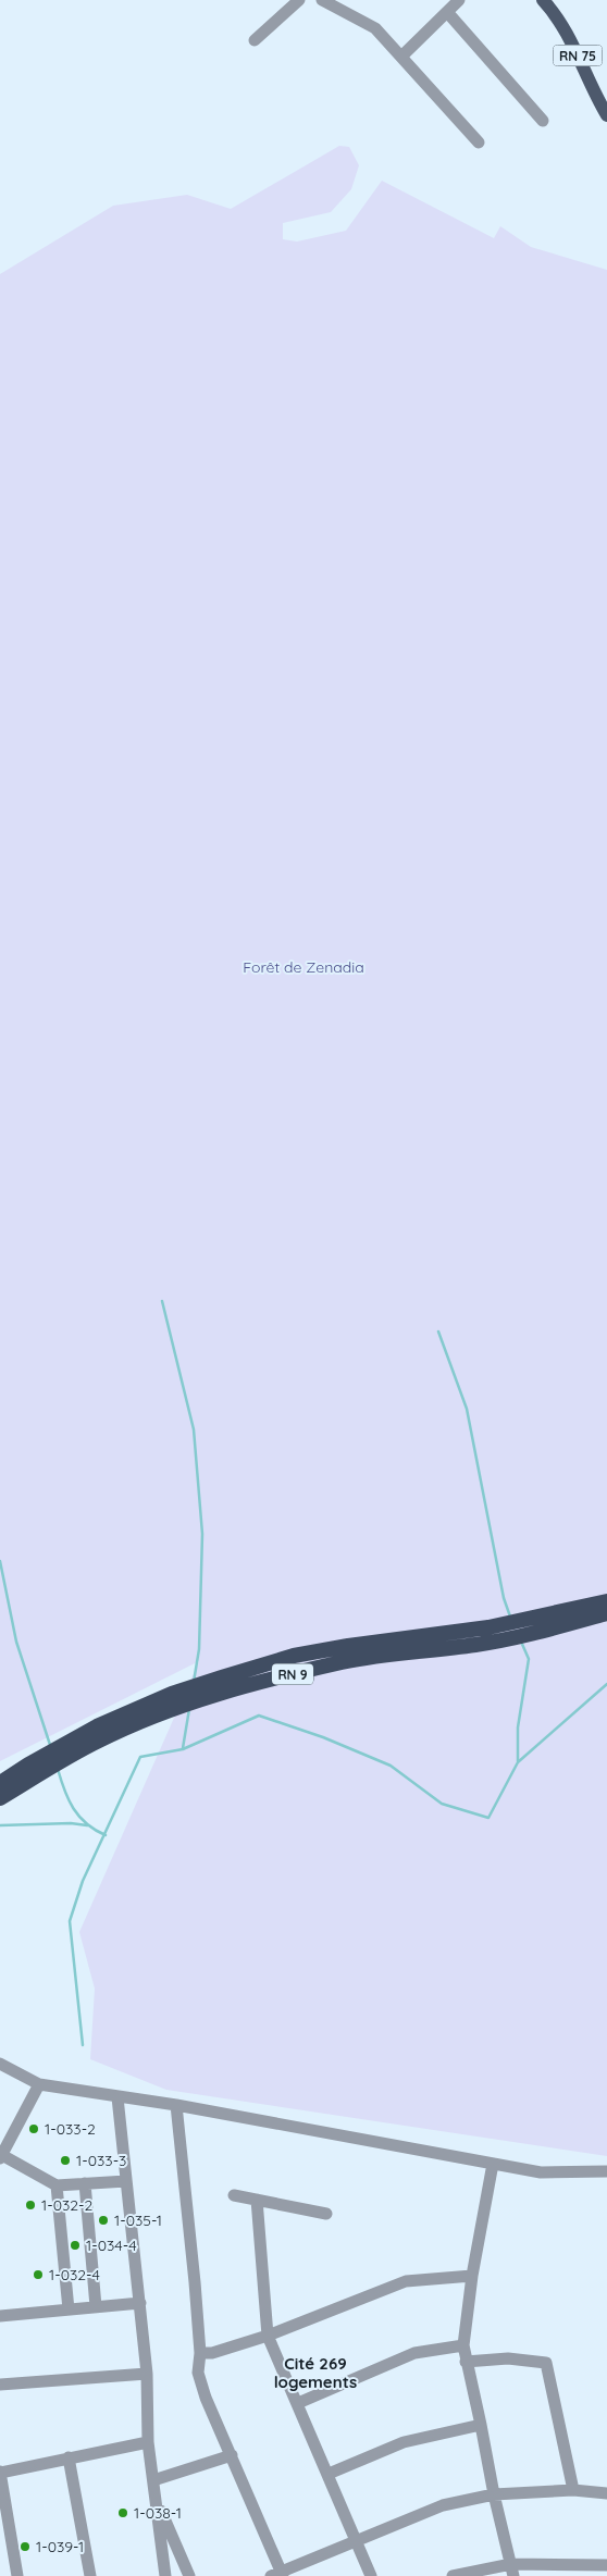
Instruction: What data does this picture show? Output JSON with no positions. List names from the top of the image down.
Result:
{
  "streets": {
    "highway": ["RN 9"],
    "main road": ["RN 75"]
  },
  "districts": ["Cité 269 logements"],
  "parks": ["Forêt de Zenadia"],
  "places": [
    "1-033-2",
    "1-033-3",
    "1-032-2",
    "1-035-1",
    "1-034-4",
    "1-032-4",
    "1-038-1",
    "1-039-1"
  ]
}
